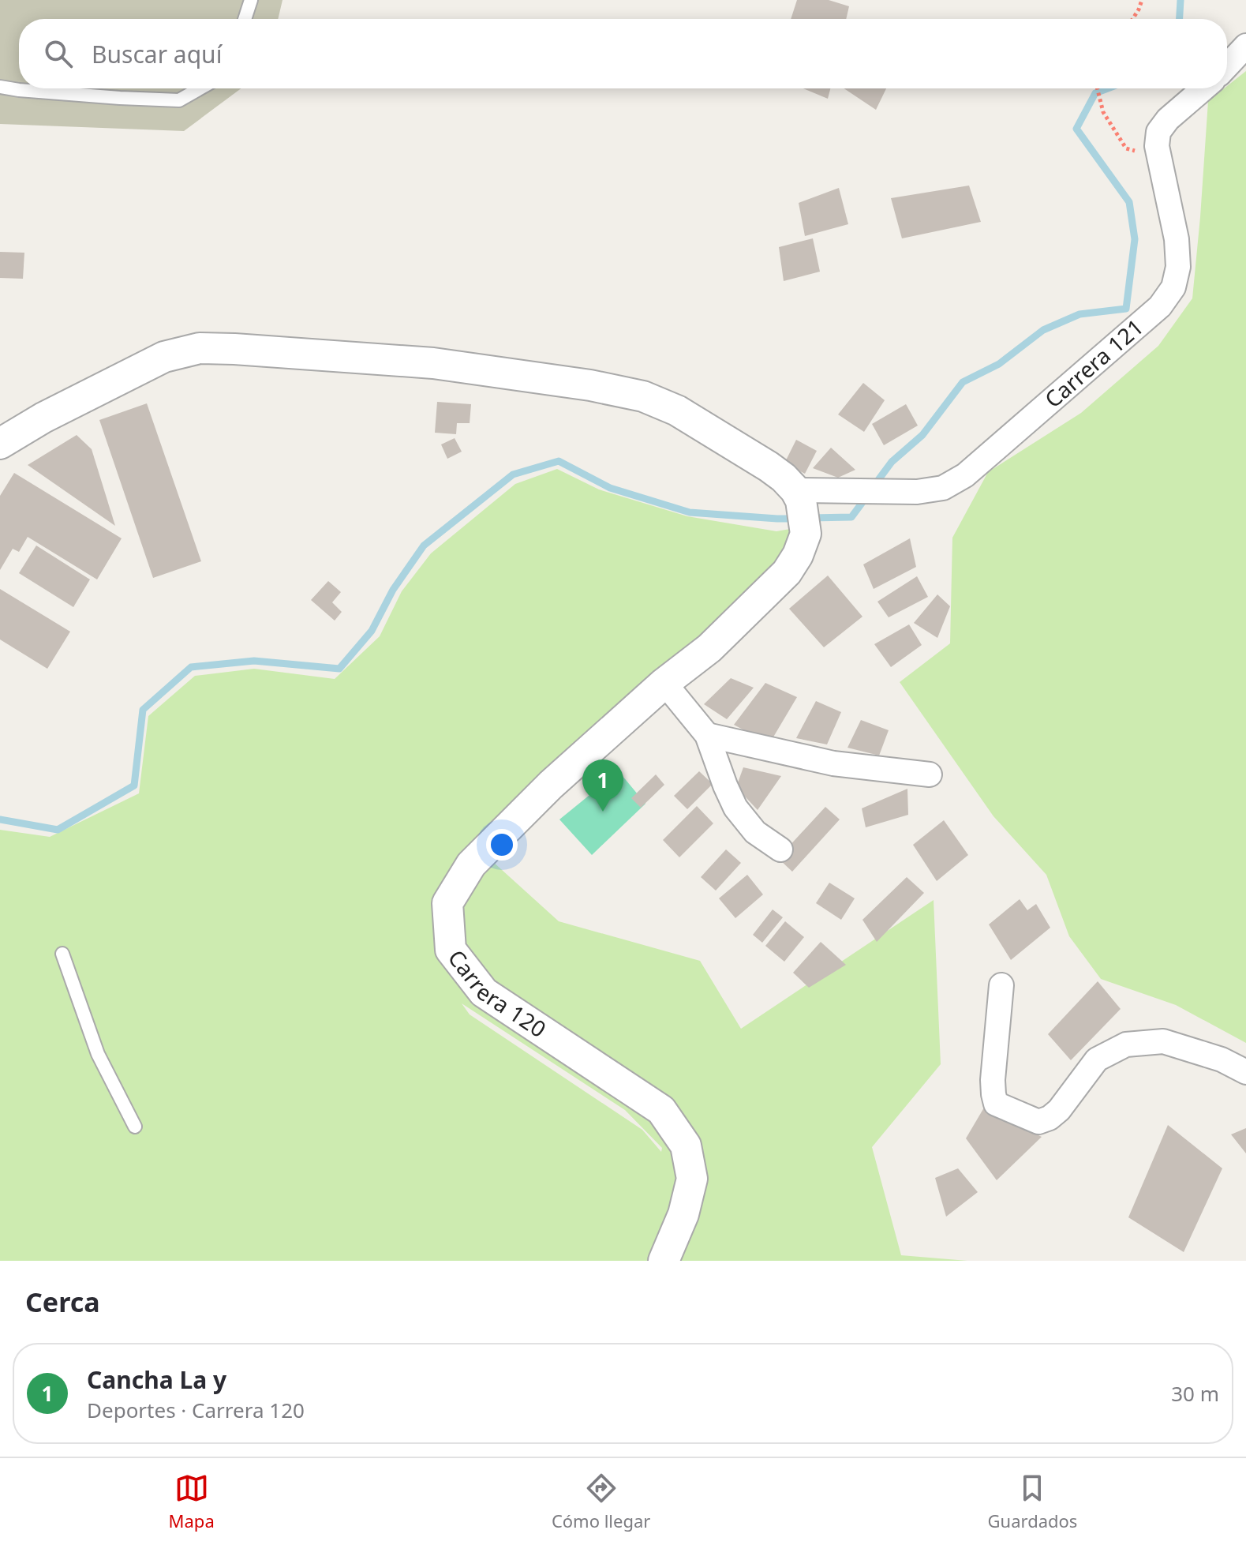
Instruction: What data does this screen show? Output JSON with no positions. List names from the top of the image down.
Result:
{
  "streets": {
    "street": ["Carrera 121", "Carrera 120"]
  },
  "crossings": [
    ["Carrera 121", "Carrera 120"]
  ],
  "page": {
    "search": "Buscar aquí",
    "pins": "1",
    "heading": "Cerca",
    "list": [
      {
        "mark": "1",
        "name": "Cancha La y",
        "note": "Deportes · Carrera 120",
        "value": "30 m"
      }
    ],
    "nav": ["Mapa", "Cómo llegar", "Guardados"]
  }
}
